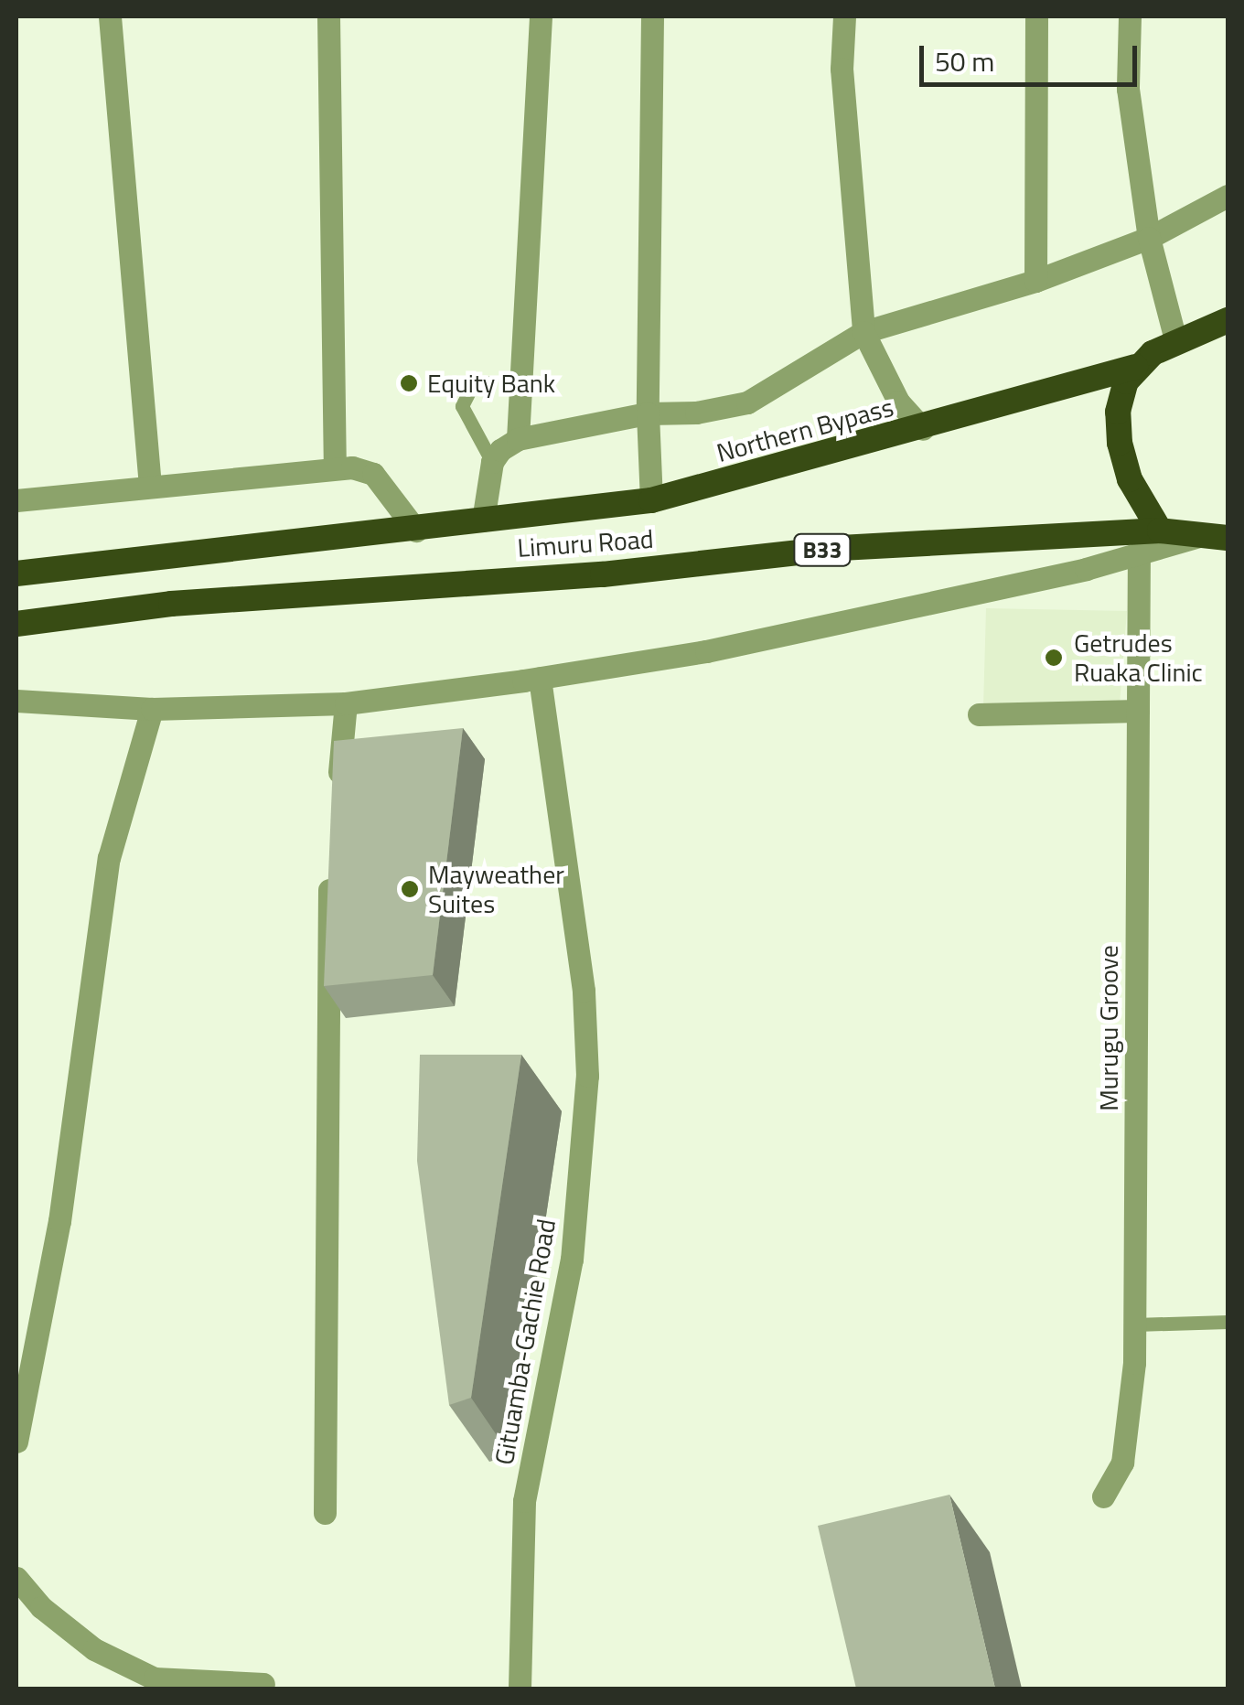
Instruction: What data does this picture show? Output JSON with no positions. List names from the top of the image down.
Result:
{
  "streets": {
    "highway": ["Northern Bypass", "Limuru Road", "B33"],
    "street": ["Murugu Groove", "Gituamba-Gachie Road"]
  },
  "crossings": [
    ["Northern Bypass", "Limuru Road"]
  ],
  "places": ["Equity Bank", "Getrudes Ruaka Clinic", "Mayweather Suites"],
  "scale_bar": "50 m"
}
